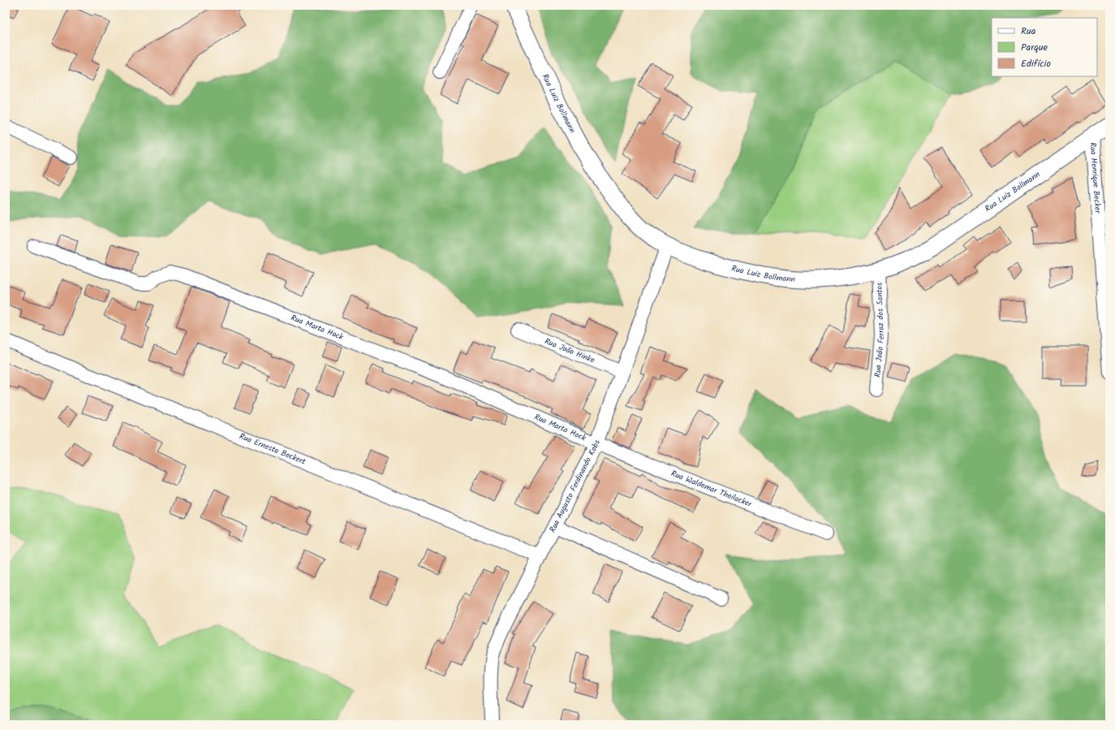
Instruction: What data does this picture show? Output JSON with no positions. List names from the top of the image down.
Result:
{
  "streets": {
    "main road": ["Rua Luiz Bollmann"],
    "street": [
      "Rua Henrique Becker",
      "Rua Marta Hock",
      "Rua João Ferraz dos Santos",
      "Rua João Hinke",
      "Rua Ernesto Beckert",
      "Rua Augusto Ferdinando Kobs",
      "Rua Waldemar Theilacker"
    ]
  },
  "crossings": [
    ["Rua Luiz Bollmann", "Rua Henrique Becker"],
    ["Rua Luiz Bollmann", "Rua João Ferraz dos Santos"],
    ["Rua Luiz Bollmann", "Rua Augusto Ferdinando Kobs"],
    ["Rua Marta Hock", "Rua Augusto Ferdinando Kobs"],
    ["Rua Marta Hock", "Rua Waldemar Theilacker"],
    ["Rua João Hinke", "Rua Augusto Ferdinando Kobs"],
    ["Rua Ernesto Beckert", "Rua Augusto Ferdinando Kobs"],
    ["Rua Augusto Ferdinando Kobs", "Rua Waldemar Theilacker"]
  ],
  "legend": ["Rua", "Parque", "Edifício"]
}
